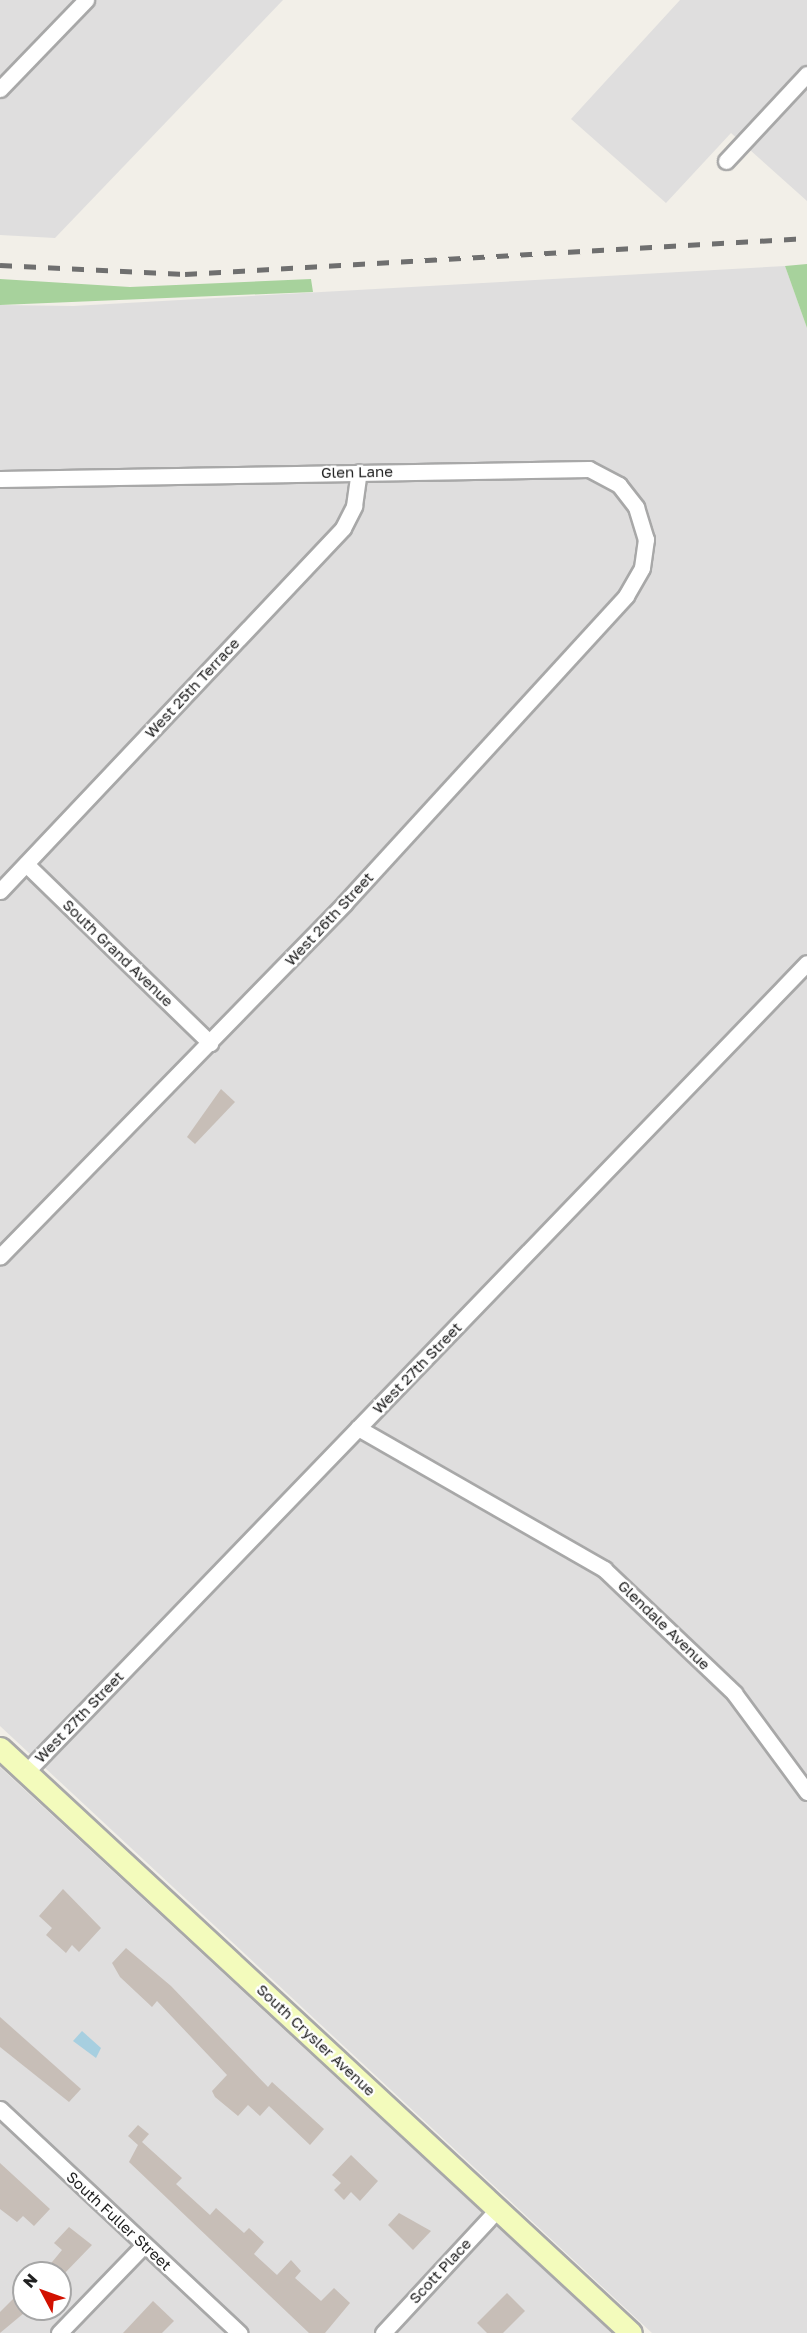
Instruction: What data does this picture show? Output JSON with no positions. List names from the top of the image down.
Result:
{
  "streets": {
    "main road": ["South Crysler Avenue"],
    "street": [
      "Glen Lane",
      "West 25th Terrace",
      "West 26th Street",
      "South Grand Avenue",
      "West 27th Street",
      "Glendale Avenue",
      "South Fuller Street",
      "Scott Place"
    ]
  },
  "crossings": [
    ["Glen Lane", "West 25th Terrace"],
    ["Glen Lane", "West 26th Street"],
    ["West 25th Terrace", "South Grand Avenue"],
    ["West 26th Street", "South Grand Avenue"],
    ["West 27th Street", "Glendale Avenue"],
    ["West 27th Street", "South Crysler Avenue"],
    ["South Crysler Avenue", "Scott Place"]
  ],
  "north": "top left"
}
